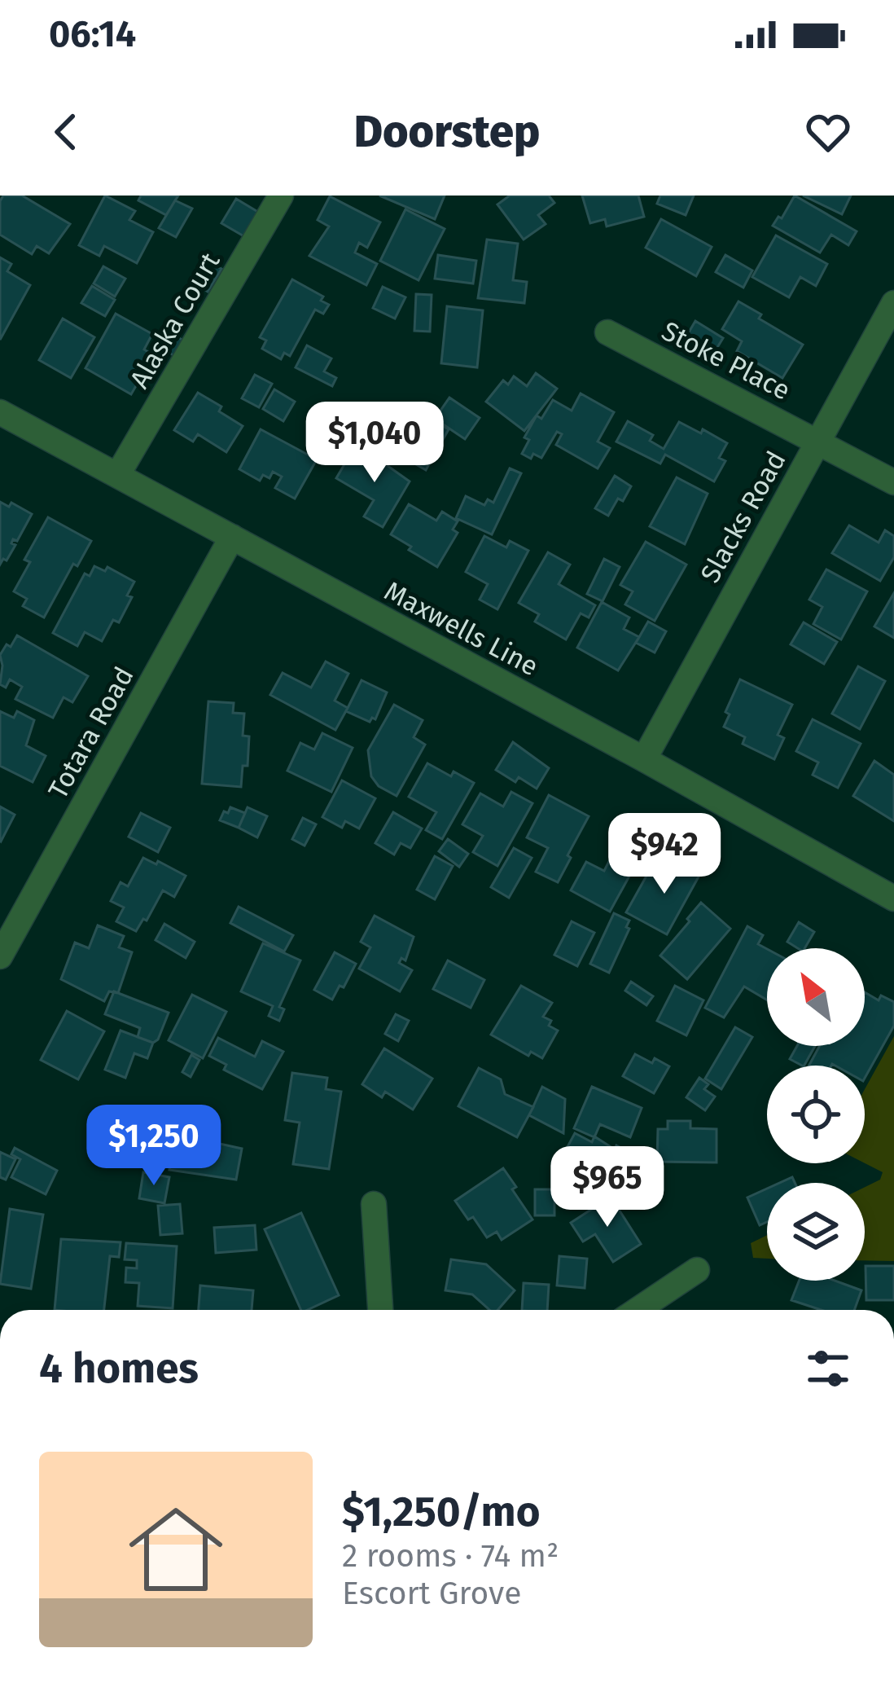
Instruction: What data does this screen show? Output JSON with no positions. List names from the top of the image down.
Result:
{
  "streets": {
    "street": [
      "Alaska Court",
      "Stoke Place",
      "Slacks Road",
      "Maxwells Line",
      "Totara Road"
    ]
  },
  "crossings": [
    ["Alaska Court", "Maxwells Line"],
    ["Stoke Place", "Slacks Road"],
    ["Slacks Road", "Maxwells Line"],
    ["Maxwells Line", "Totara Road"]
  ],
  "north": "top left",
  "page": {
    "status": "06:14",
    "header": "Doorstep",
    "price": [
      "$1,040",
      "$942",
      "$1,250",
      "$965"
    ],
    "heading": "4 homes",
    "list": [
      {
        "name": "$1,250/mo",
        "note": "2 rooms · 74 m² · Escort Grove"
      }
    ]
  }
}
